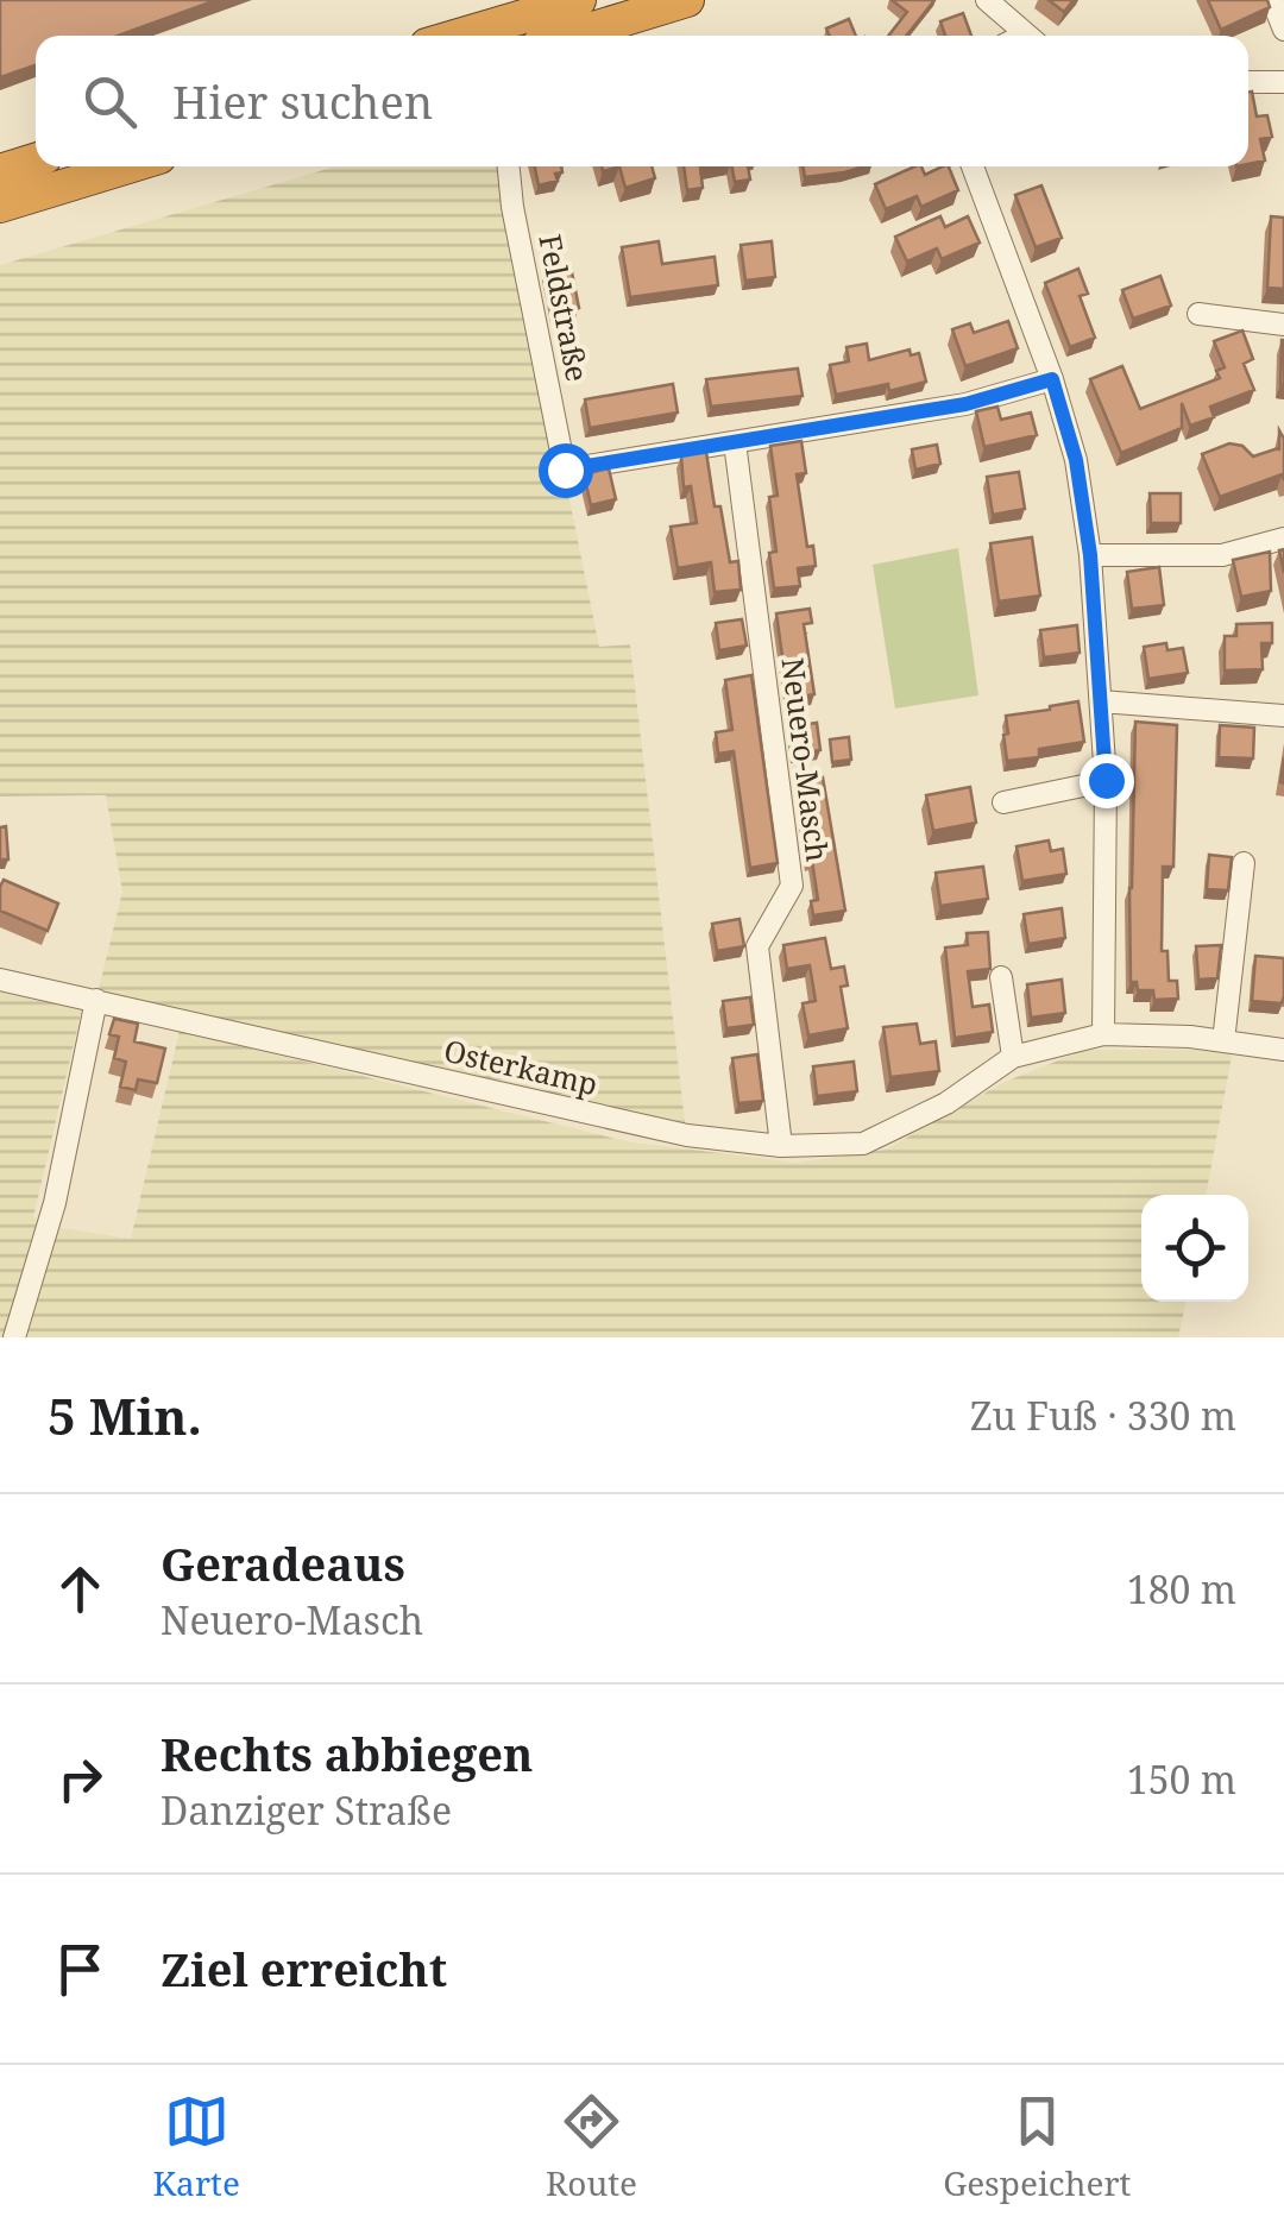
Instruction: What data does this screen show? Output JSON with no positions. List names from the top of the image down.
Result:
{
  "streets": {
    "street": ["Feldstraße", "Neuero-Masch", "Osterkamp"]
  },
  "crossings": [
    ["Feldstraße", "Neuero-Masch"],
    ["Neuero-Masch", "Osterkamp"]
  ],
  "page": {
    "search": "Hier suchen",
    "heading": ["5 Min.", "Zu Fuß · 330 m"],
    "list": [
      ["Geradeaus", "Neuero-Masch", "180 m"],
      ["Rechts abbiegen", "Danziger Straße", "150 m"],
      "Ziel erreicht"
    ],
    "nav": ["Karte", "Route", "Gespeichert"]
  }
}
